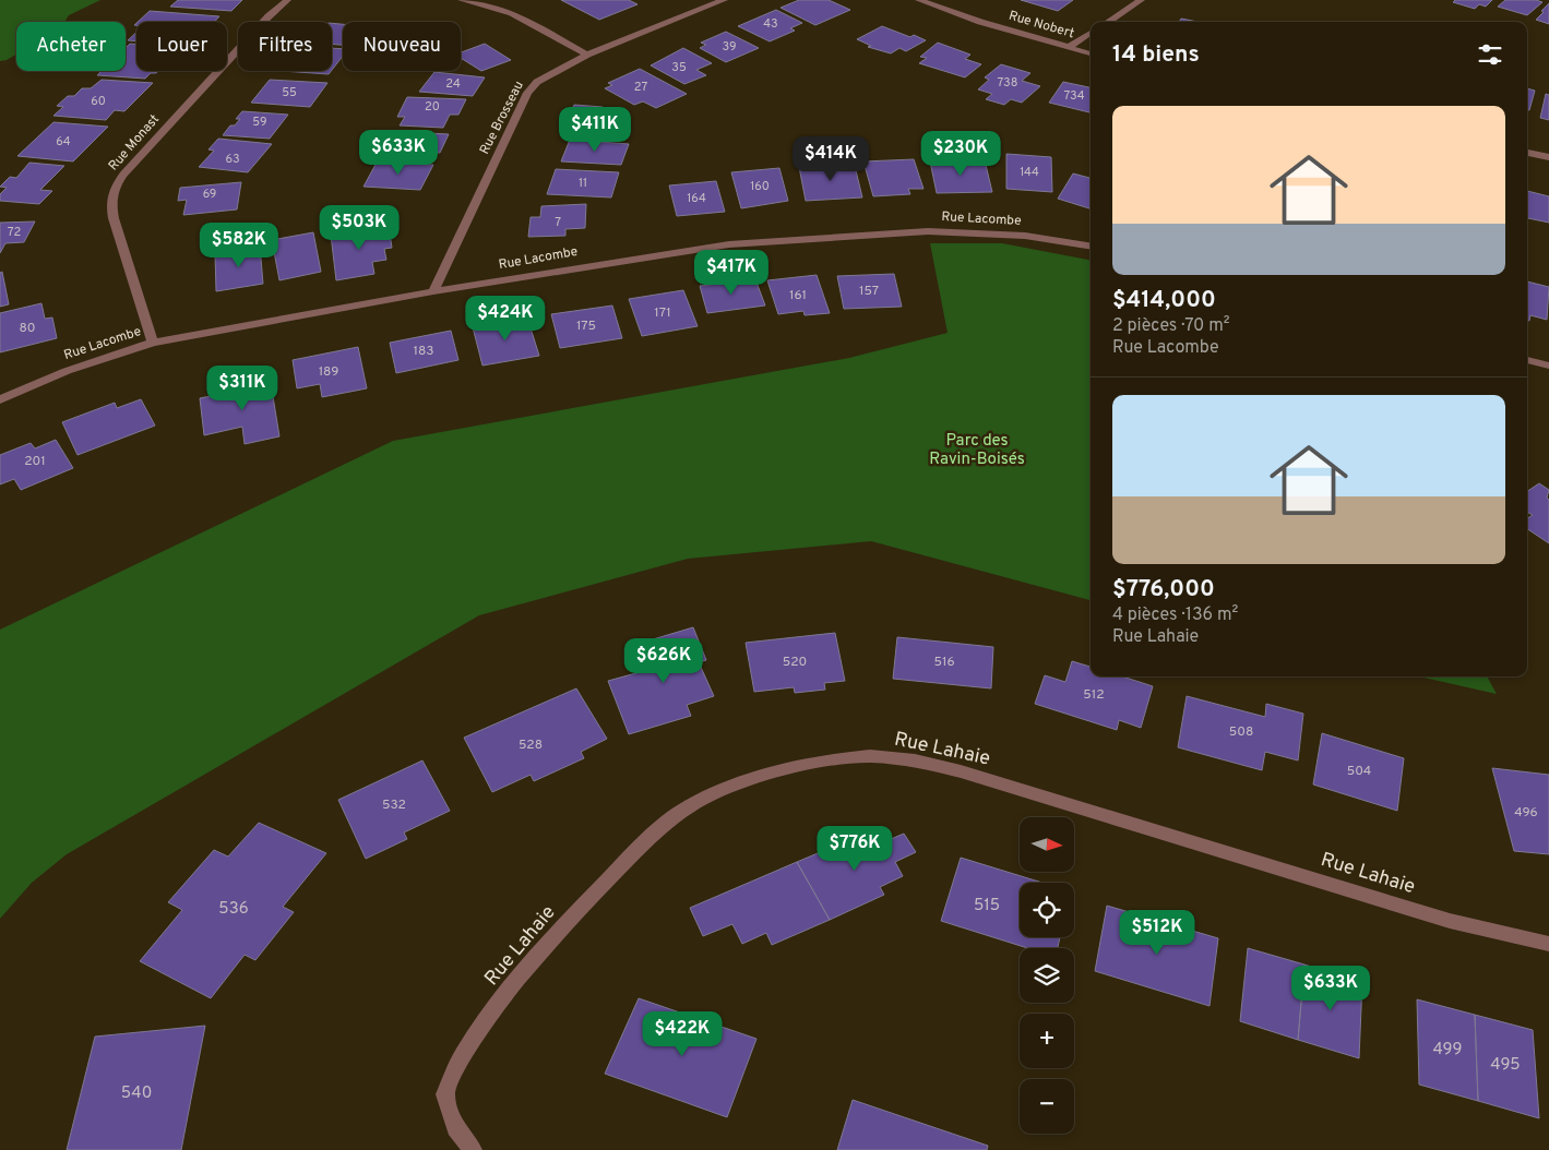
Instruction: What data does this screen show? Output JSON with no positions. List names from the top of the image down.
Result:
{
  "streets": {
    "street": [
      "Rue Nobert",
      "Rue Brosseau",
      "Rue Monast",
      "Rue Lacombe",
      "Rue Lahaie"
    ]
  },
  "crossings": [
    ["Rue Brosseau", "Rue Lacombe"],
    ["Rue Monast", "Rue Lacombe"]
  ],
  "parks": ["Parc des Ravin-Boisés"],
  "house_numbers": [
    "43",
    "39",
    "35",
    "738",
    "24",
    "27",
    "55",
    "734",
    "60",
    "20",
    "59",
    "64",
    "63",
    "144",
    "11",
    "160",
    "69",
    "164",
    "7",
    "72",
    "157",
    "161",
    "171",
    "175",
    "80",
    "183",
    "189",
    "201",
    "520",
    "516",
    "512",
    "508",
    "528",
    "504",
    "532",
    "496",
    "515",
    "536",
    "499",
    "495",
    "540"
  ],
  "north": "right",
  "page": {
    "chip": [
      "Acheter",
      "Louer",
      "Filtres",
      "Nouveau"
    ],
    "heading": "14 biens",
    "list": [
      {
        "name": "$414,000",
        "note": "2 pièces · 70 m² · Rue Lacombe"
      },
      {
        "name": "$776,000",
        "note": "4 pièces · 136 m² · Rue Lahaie"
      }
    ],
    "price": [
      "$411K",
      "$633K",
      "$230K",
      "$414K",
      "$503K",
      "$582K",
      "$417K",
      "$424K",
      "$311K",
      "$626K",
      "$776K",
      "$512K",
      "$633K",
      "$422K"
    ],
    "map_buttons": ["+", "−"]
  }
}
